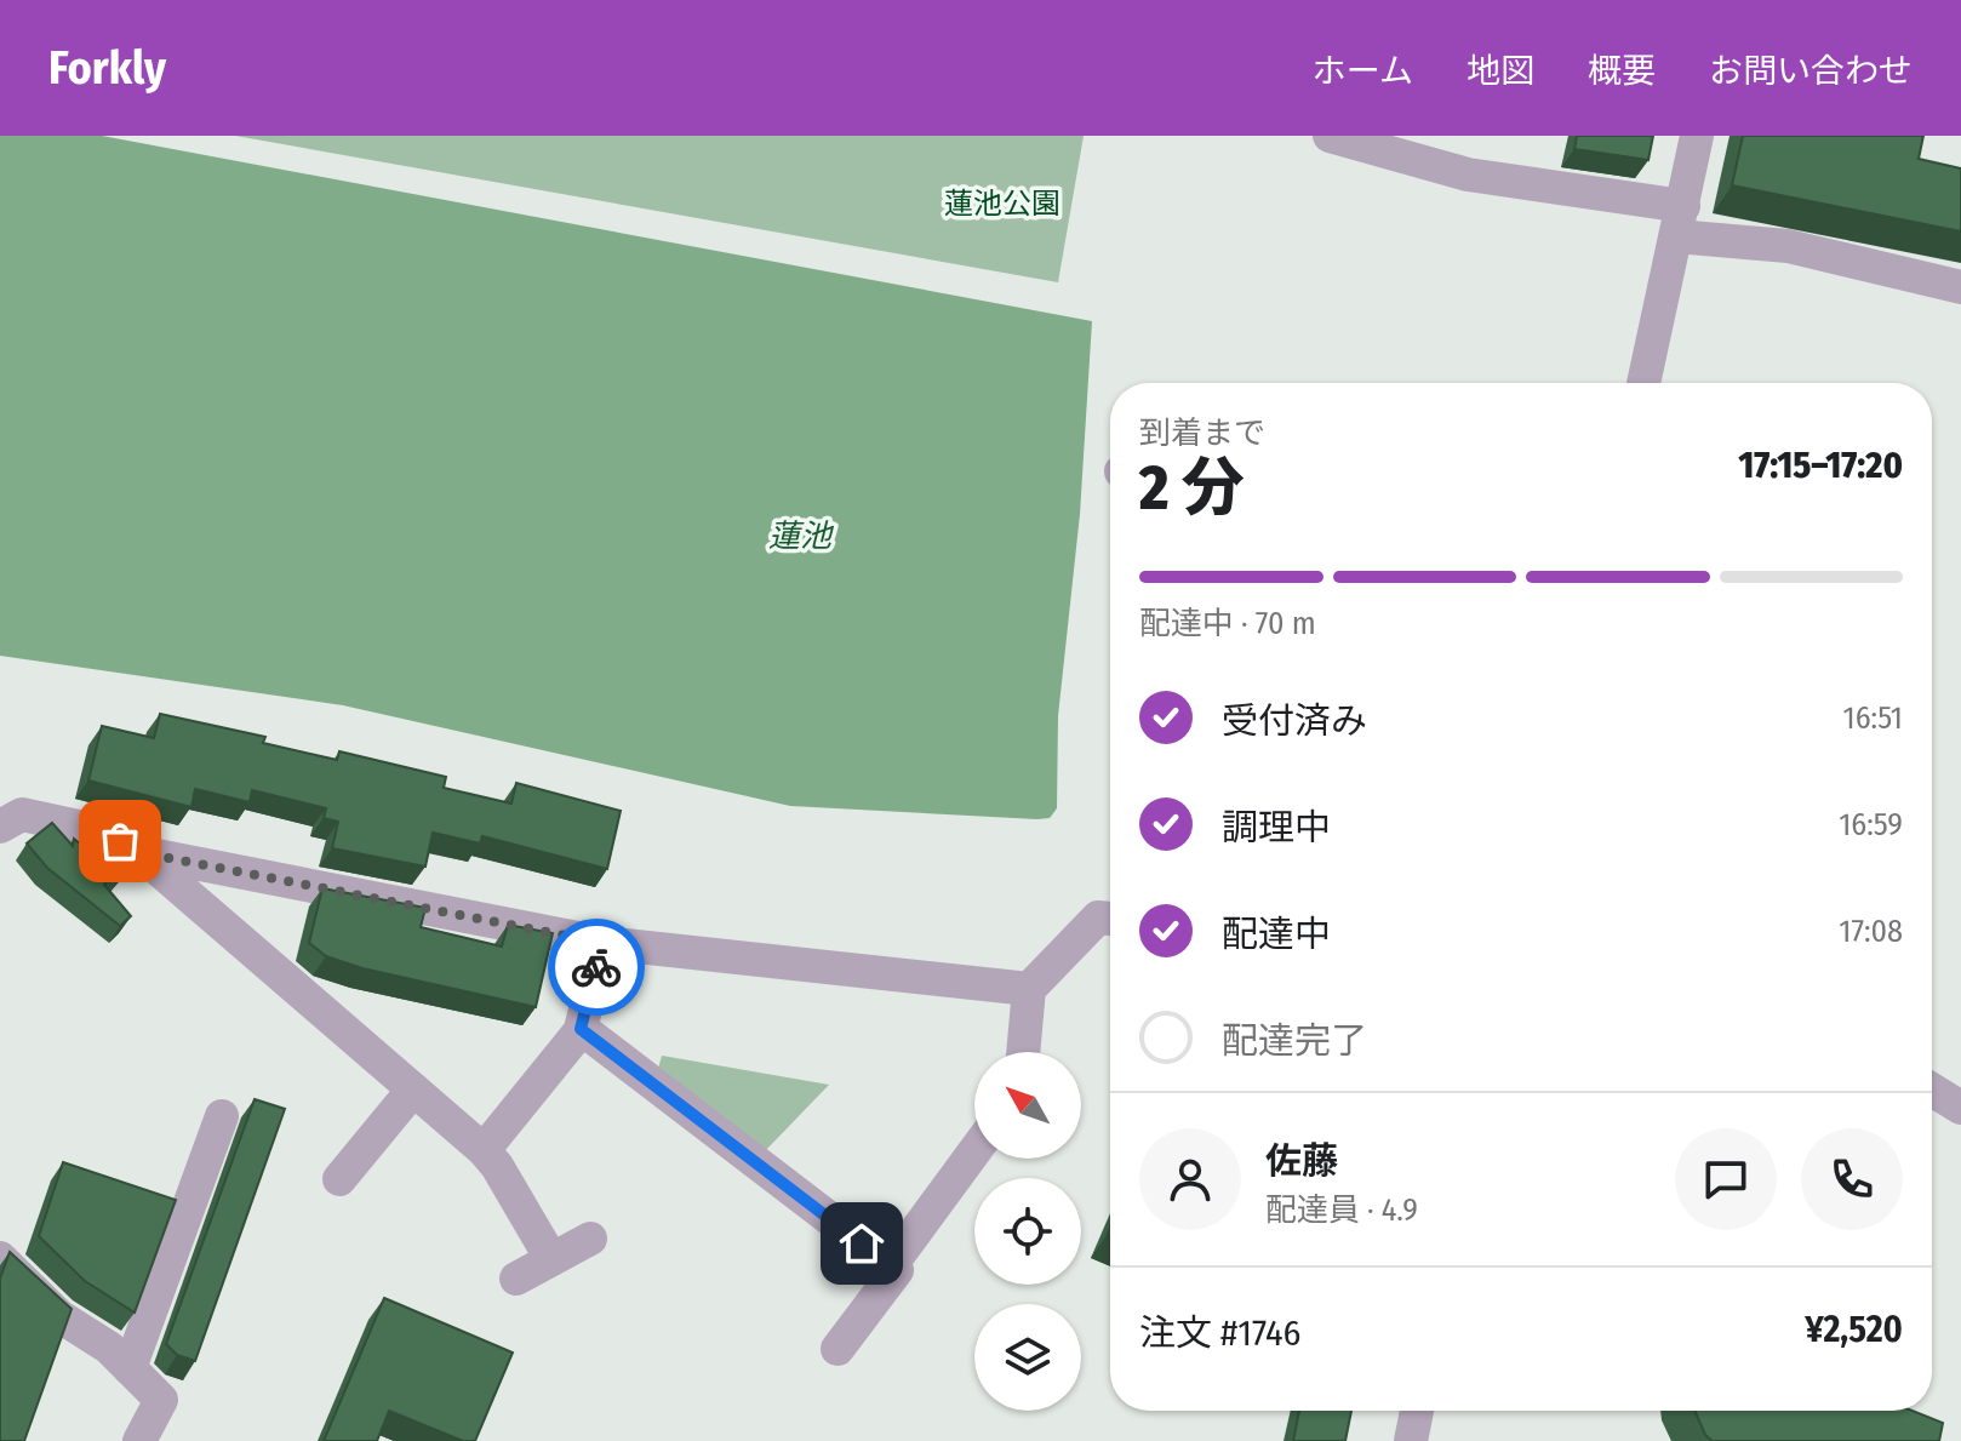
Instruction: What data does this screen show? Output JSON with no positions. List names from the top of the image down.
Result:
{
  "water": ["蓮池"],
  "parks": ["蓮池公園"],
  "north": "top left",
  "page": {
    "header": "Forkly",
    "nav": [
      "ホーム",
      "地図",
      "概要",
      "お問い合わせ"
    ],
    "heading": ["2 分", "到着まで", "17:15–17:20"],
    "panel": [
      "佐藤",
      "配達員 · 4.9",
      "注文 #1746",
      "¥2,520"
    ],
    "bar": "配達中 · 70 m",
    "list": [
      ["受付済み", "16:51"],
      ["調理中", "16:59"],
      ["配達中", "17:08"],
      "配達完了"
    ]
  }
}
